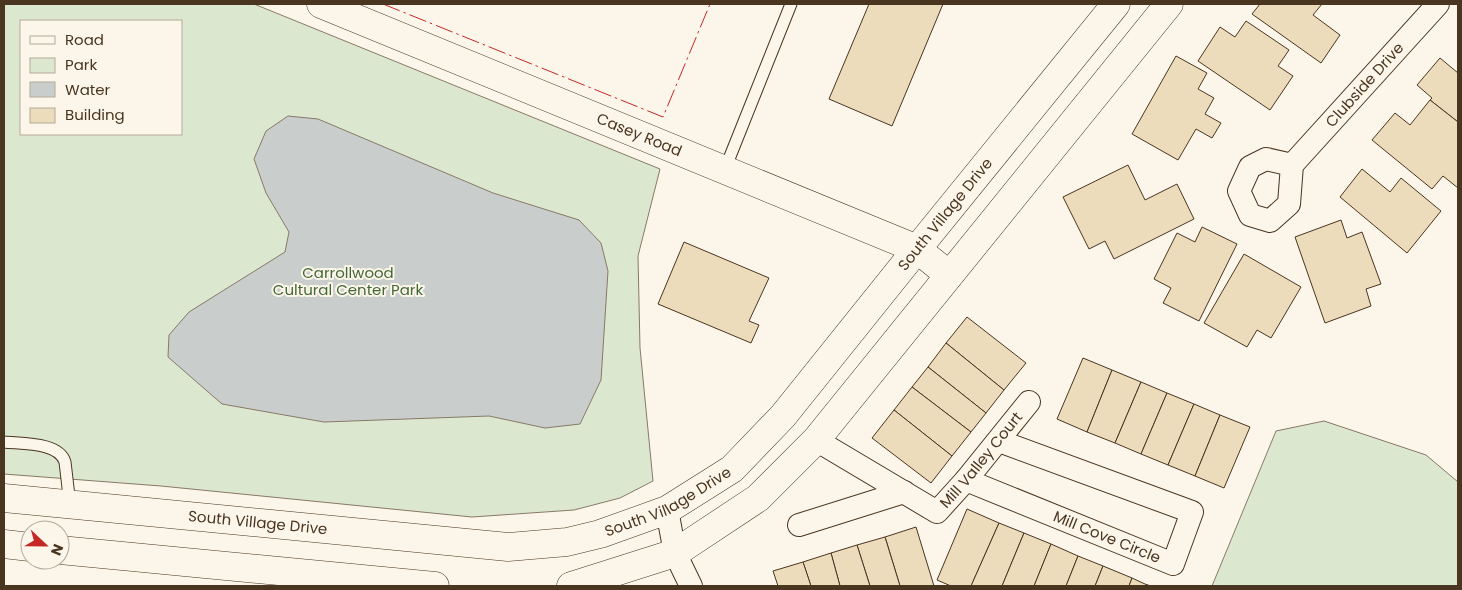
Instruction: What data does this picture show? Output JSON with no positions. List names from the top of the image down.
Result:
{
  "streets": {
    "street": [
      "Clubside Drive",
      "Casey Road",
      "South Village Drive",
      "Mill Valley Court",
      "Mill Cove Circle"
    ]
  },
  "crossings": [
    ["Casey Road", "South Village Drive"],
    ["Mill Valley Court", "Mill Cove Circle"]
  ],
  "parks": ["Carrollwood Cultural Center Park"],
  "legend": [
    "Road",
    "Park",
    "Water",
    "Building"
  ],
  "north": "right"
}
